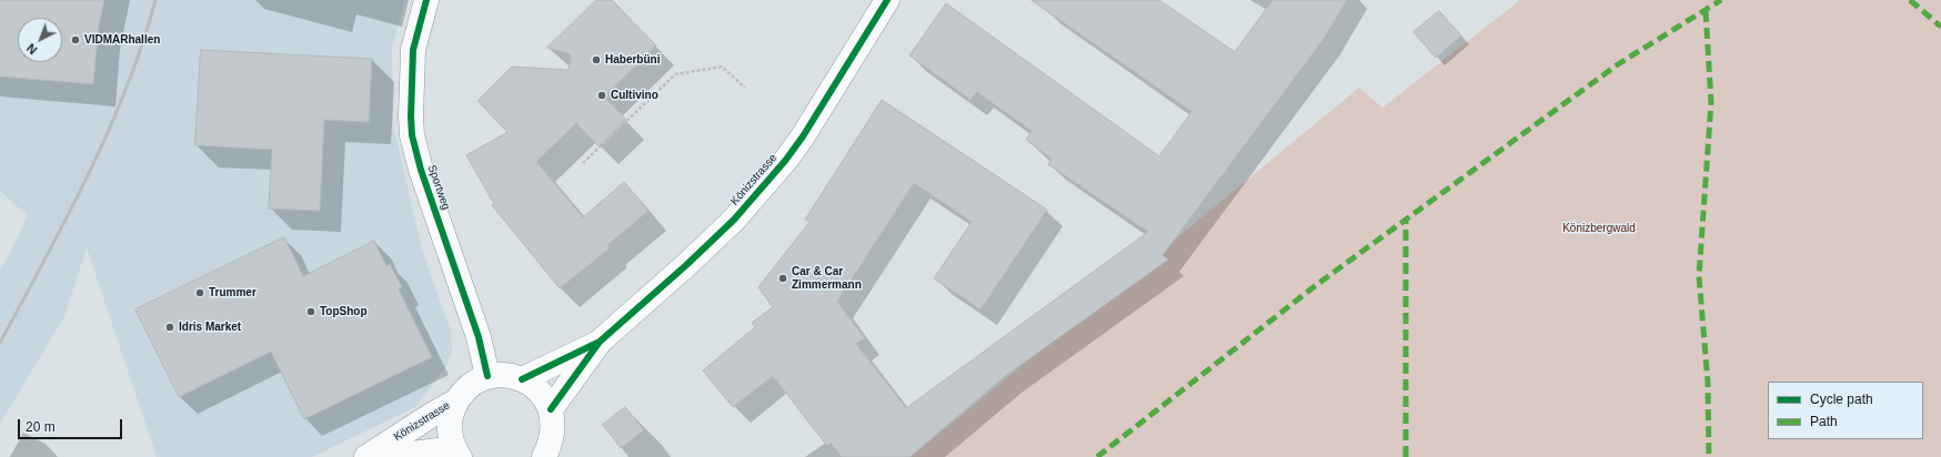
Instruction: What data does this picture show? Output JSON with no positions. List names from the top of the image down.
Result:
{
  "streets": {
    "main road": ["Könizstrasse", "Sportweg"]
  },
  "crossings": [
    ["Könizstrasse", "Sportweg"]
  ],
  "parks": ["Könizbergwald"],
  "places": [
    "VIDMARhallen",
    "Haberbüni",
    "Cultivino",
    "Car & Car Zimmermann",
    "Trummer",
    "TopShop",
    "Idris Market"
  ],
  "legend": ["Cycle path", "Path"],
  "scale_bar": "20 m",
  "north": "bottom left"
}
